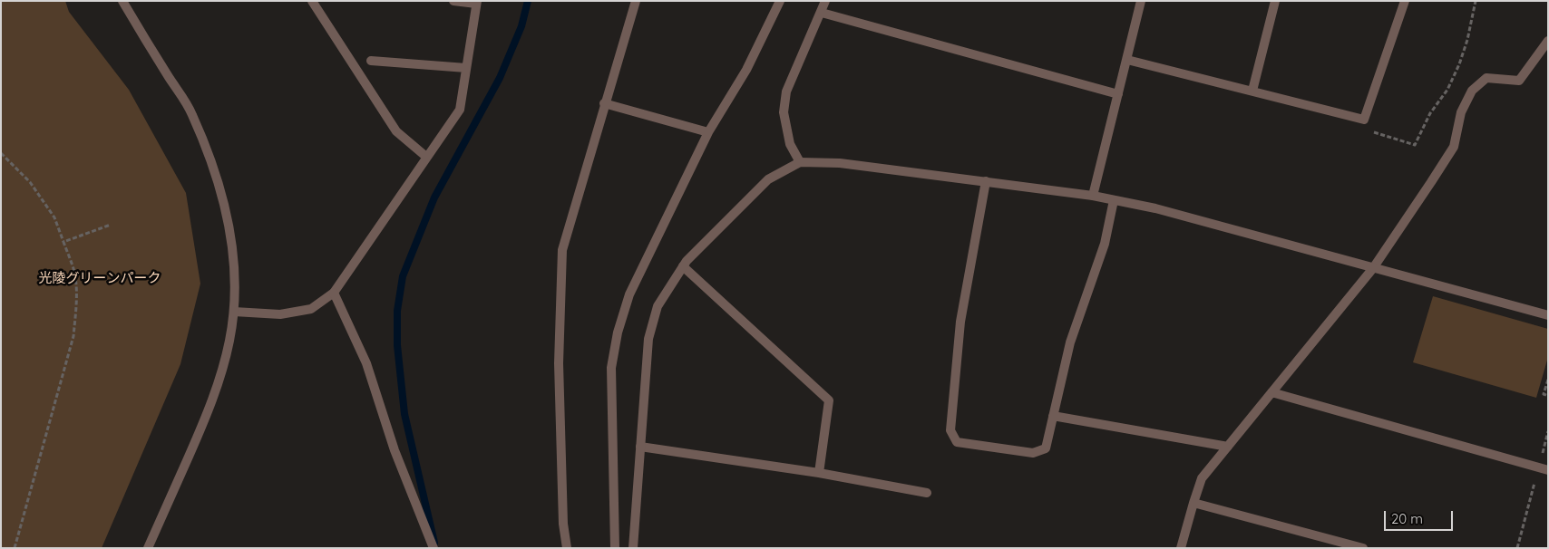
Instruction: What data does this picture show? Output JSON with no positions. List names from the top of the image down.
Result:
{
  "parks": ["光陵グリーンパーク"],
  "scale_bar": "20 m"
}
